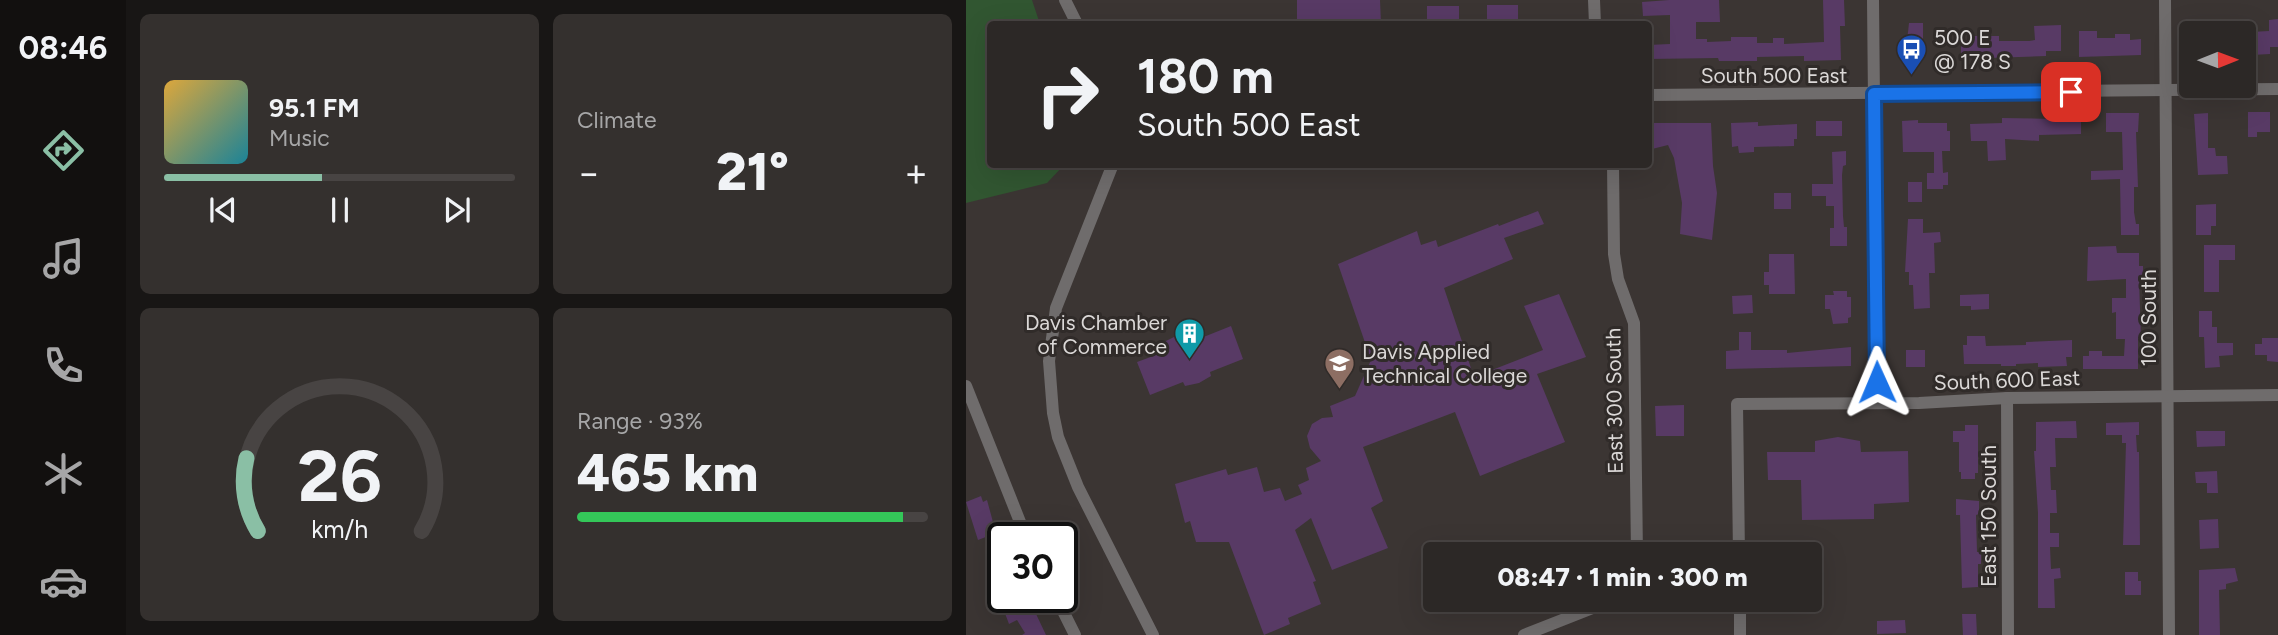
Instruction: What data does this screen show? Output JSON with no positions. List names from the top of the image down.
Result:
{
  "streets": {
    "street": [
      "South 500 East",
      "100 South",
      "South 600 East",
      "East 300 South",
      "East 150 South"
    ]
  },
  "crossings": [
    ["South 500 East", "100 South"],
    ["100 South", "South 600 East"],
    ["South 600 East", "East 150 South"]
  ],
  "places": {
    "bus stop": ["500 E @ 178 S"],
    "building": ["Davis Chamber of Commerce"],
    "school or university": ["Davis Applied Technical College"]
  },
  "north": "right",
  "page": {
    "tabs": "08:46",
    "tile": [
      "Climate",
      ["Range · 93%", "465 km"]
    ],
    "turn": ["180 m", "South 500 East"],
    "song": ["95.1 FM", "Music"],
    "heat": ["−", "21°", "+"],
    "limit": "30",
    "trip": "08:47 · 1 min · 300 m",
    "gauge": ["26", "km/h"]
  }
}
